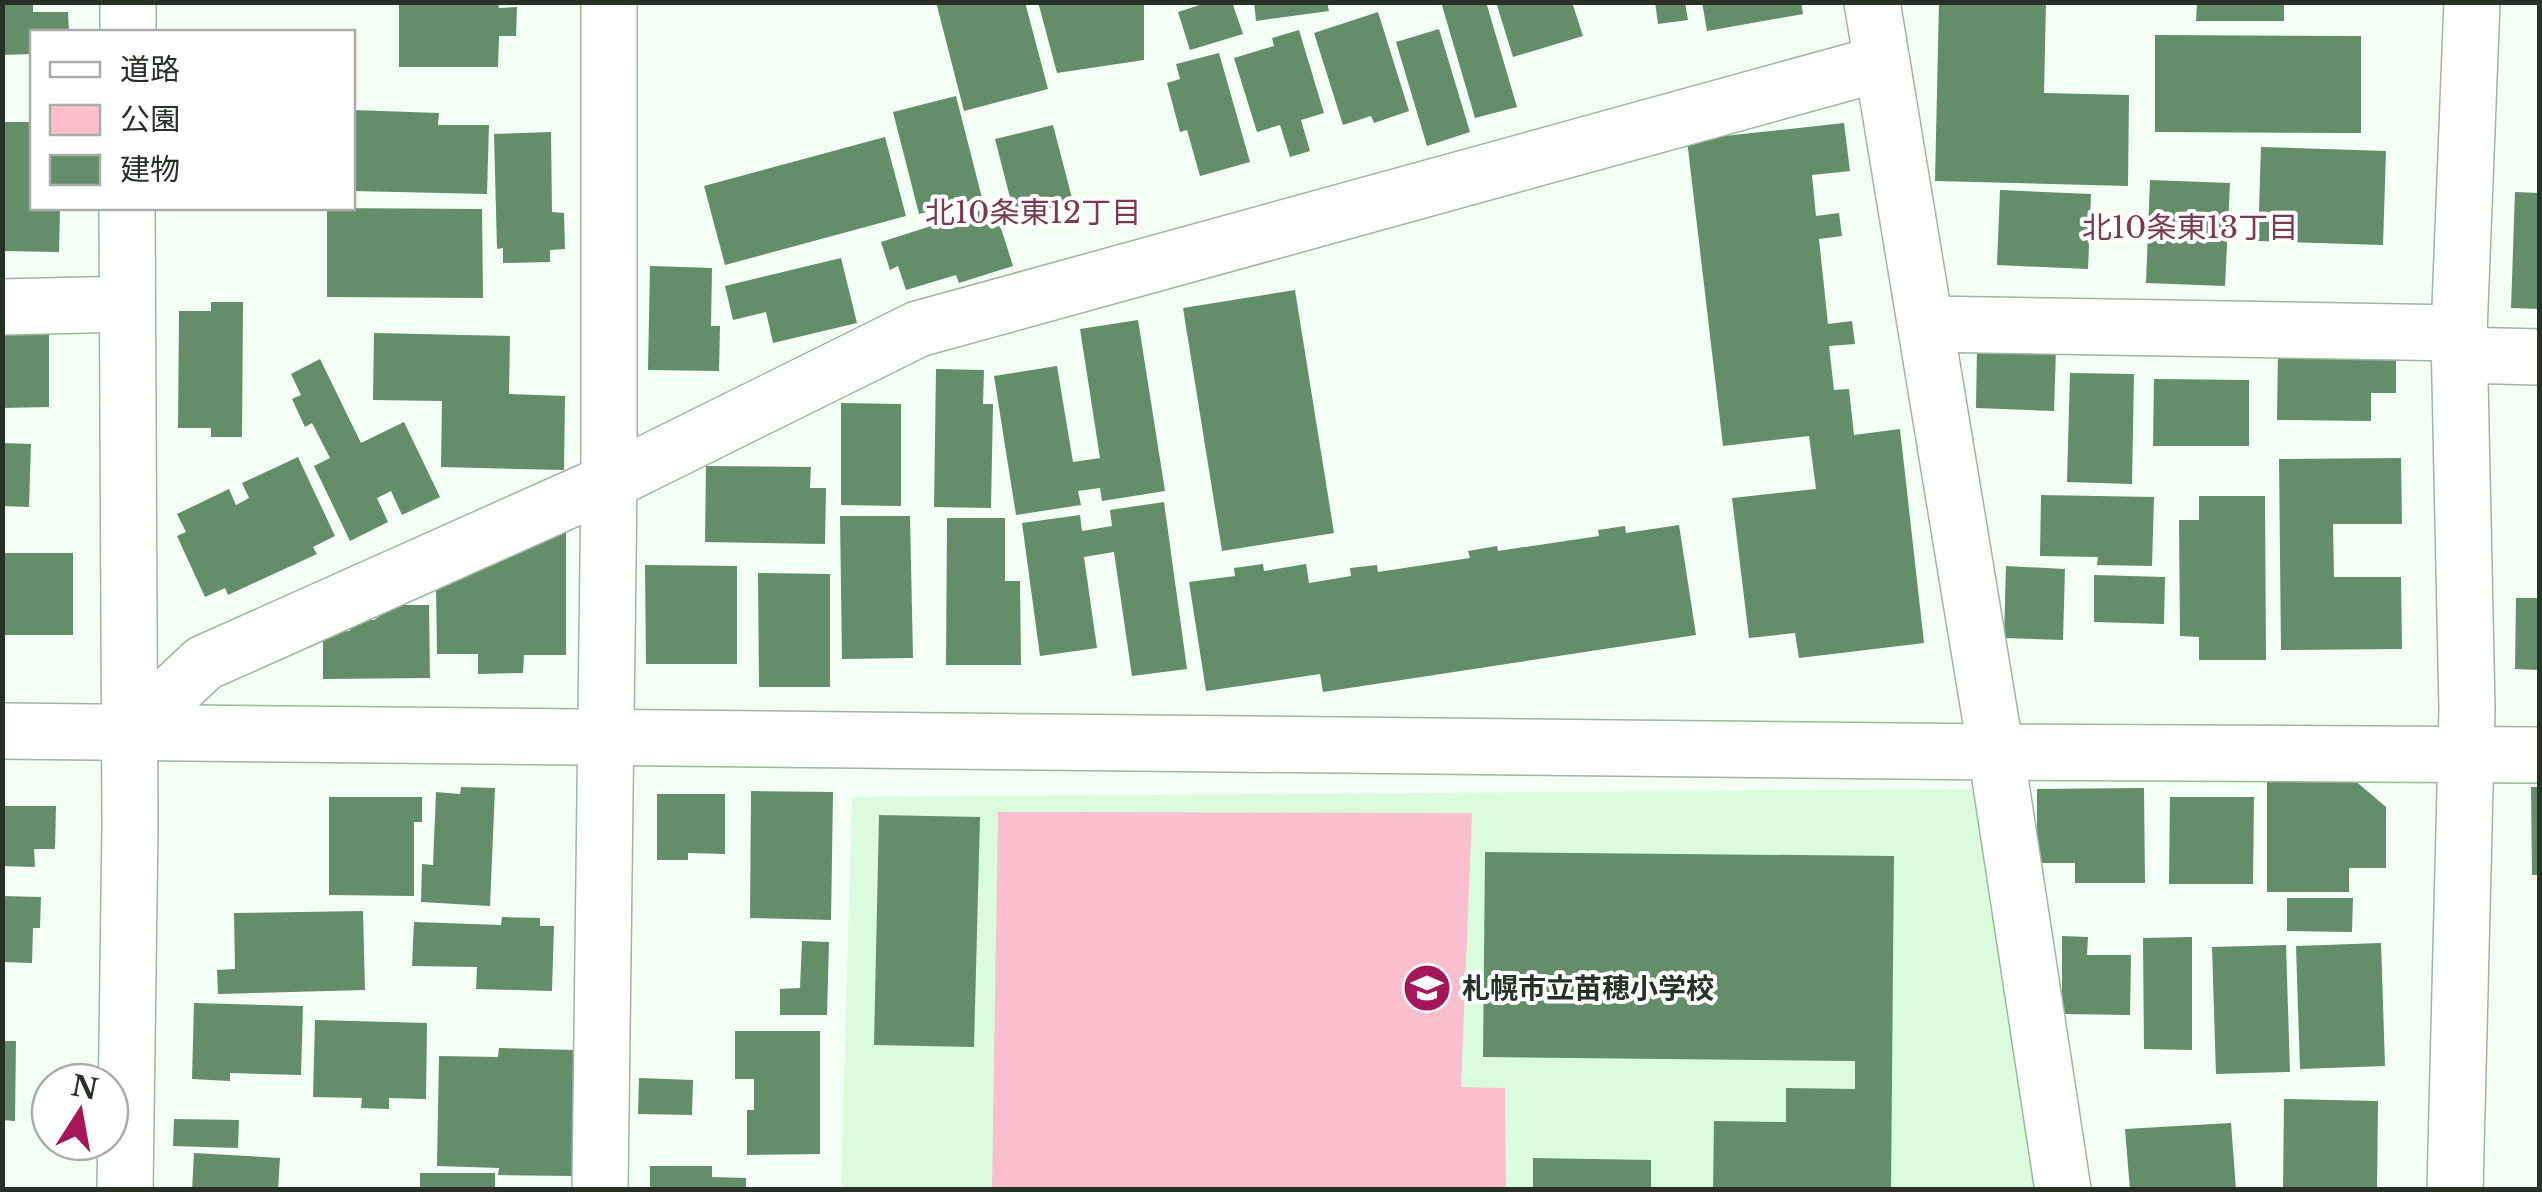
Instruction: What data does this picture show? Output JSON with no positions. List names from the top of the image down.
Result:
{
  "districts": ["北10条東12丁目", "北10条東13丁目"],
  "places": {
    "school or university": ["札幌市立苗穂小学校"]
  },
  "legend": ["道路", "公園", "建物"],
  "north": "top"
}
